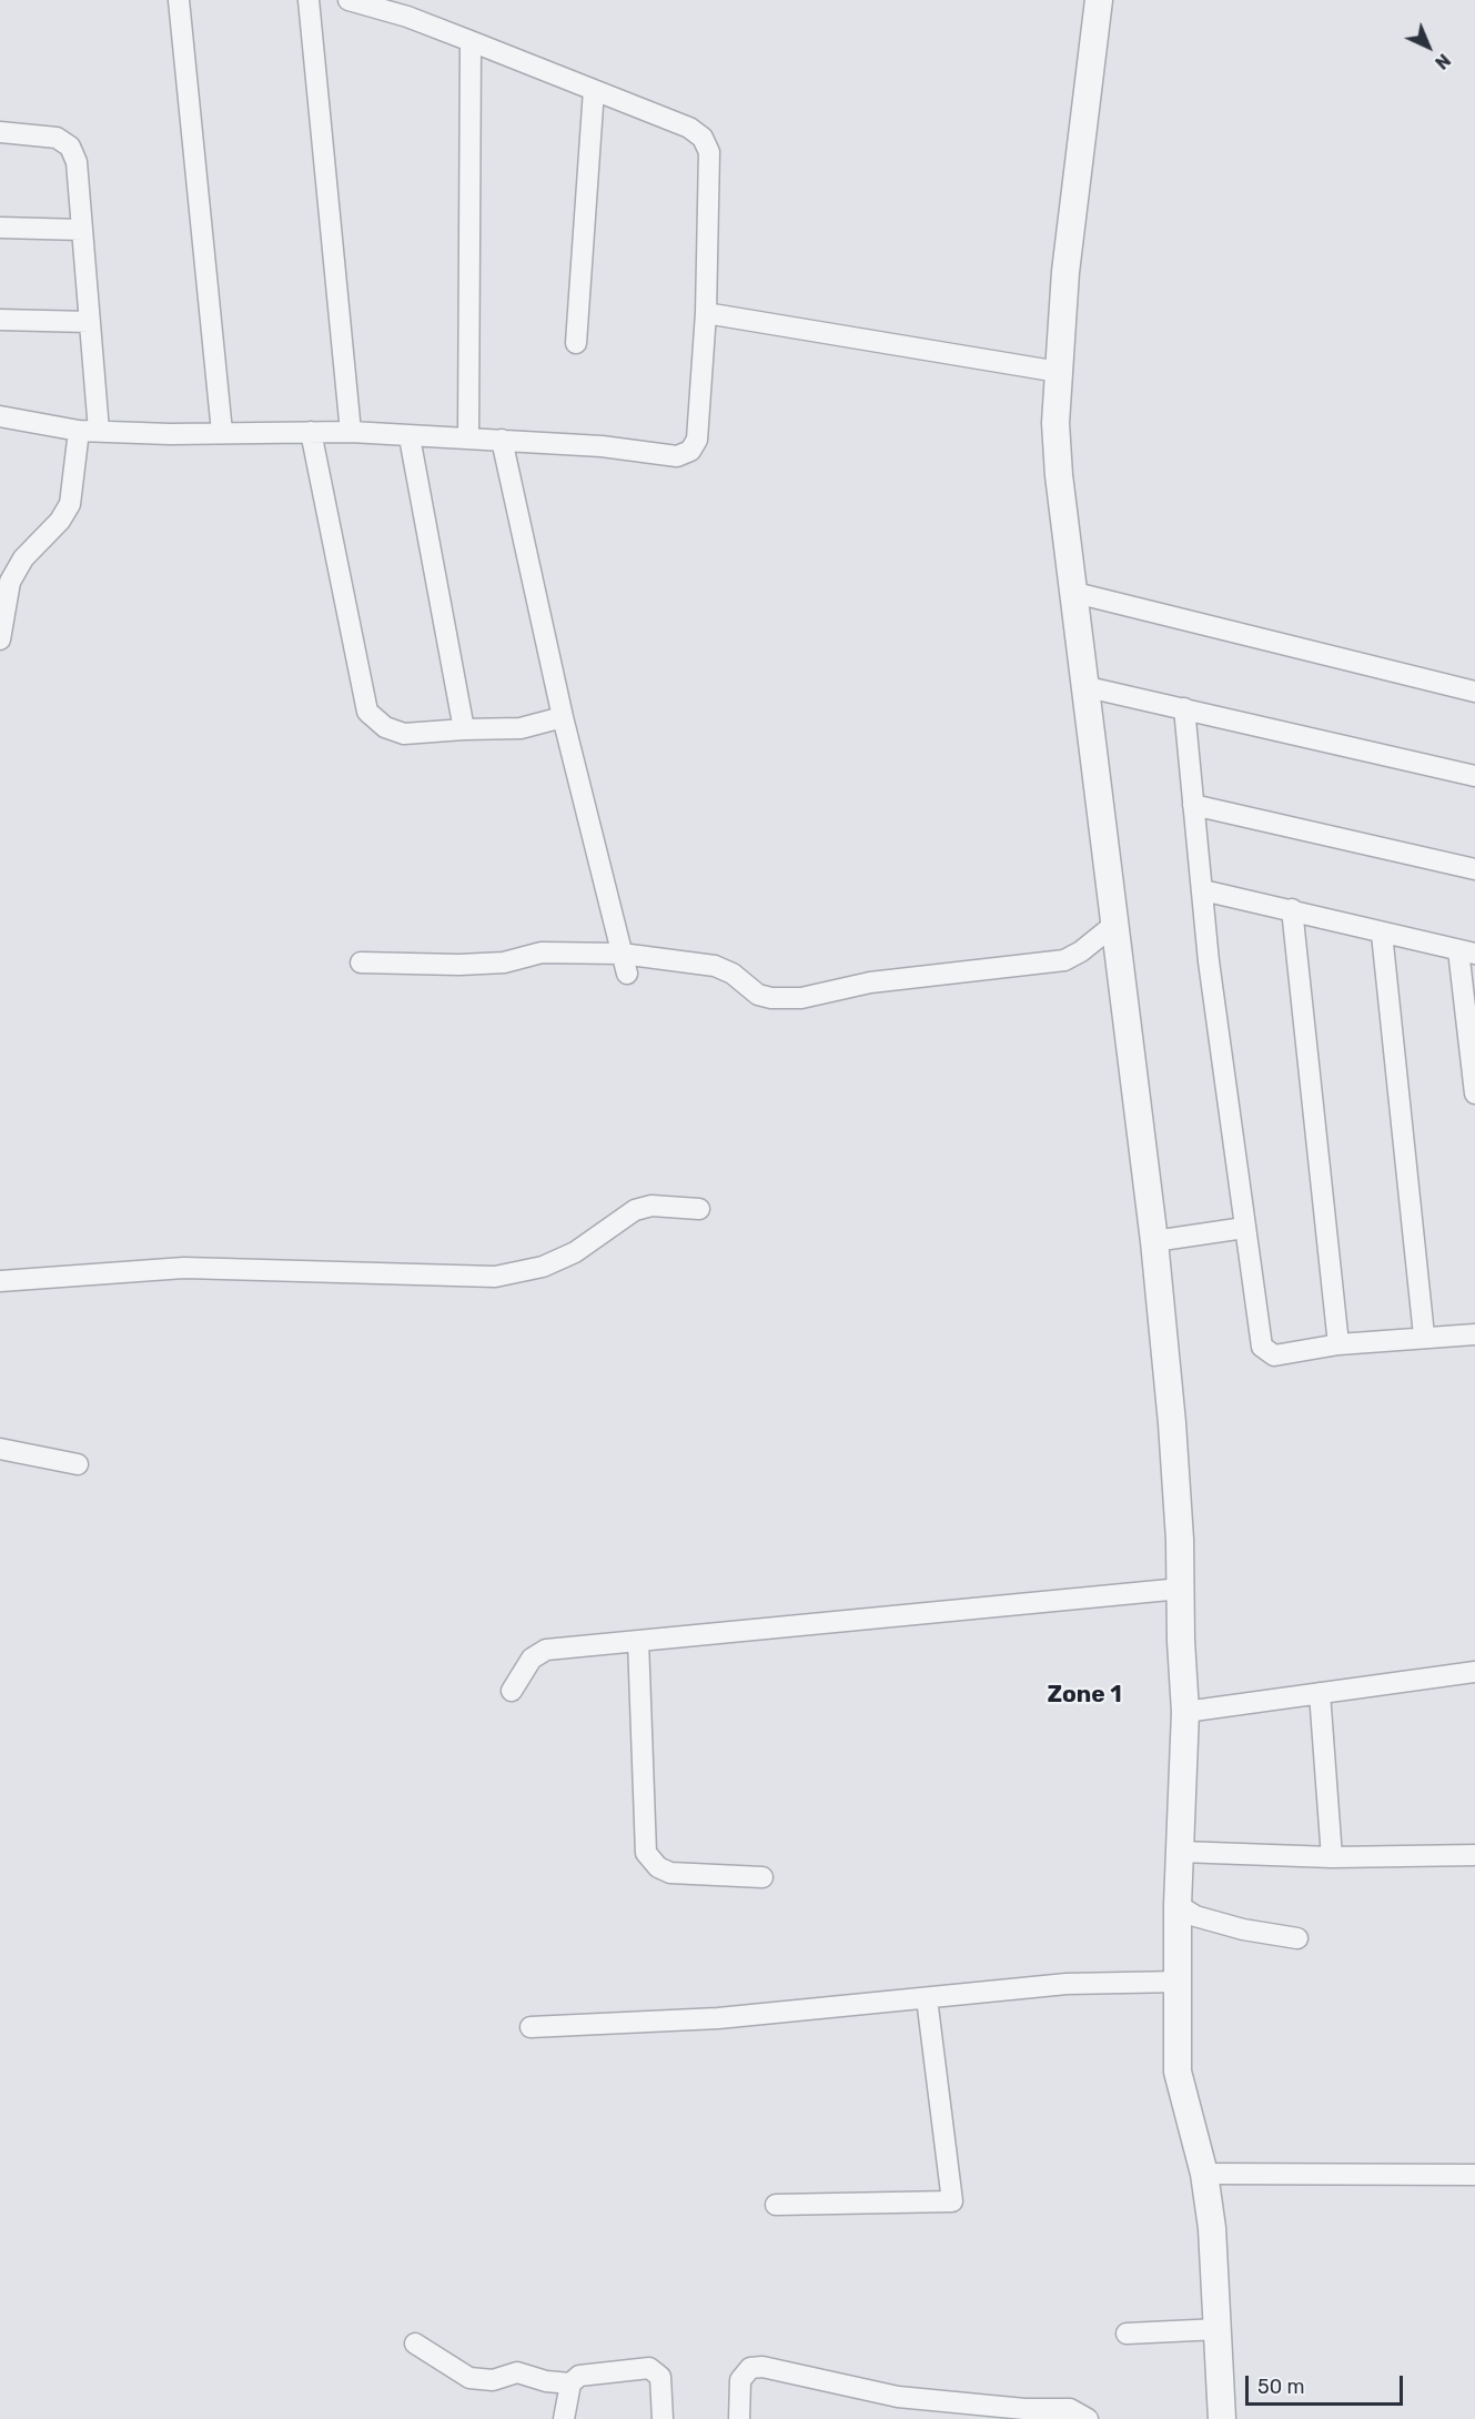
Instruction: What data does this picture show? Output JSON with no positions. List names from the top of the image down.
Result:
{
  "districts": ["Zone 1"],
  "scale_bar": "50 m",
  "north": "bottom right"
}
